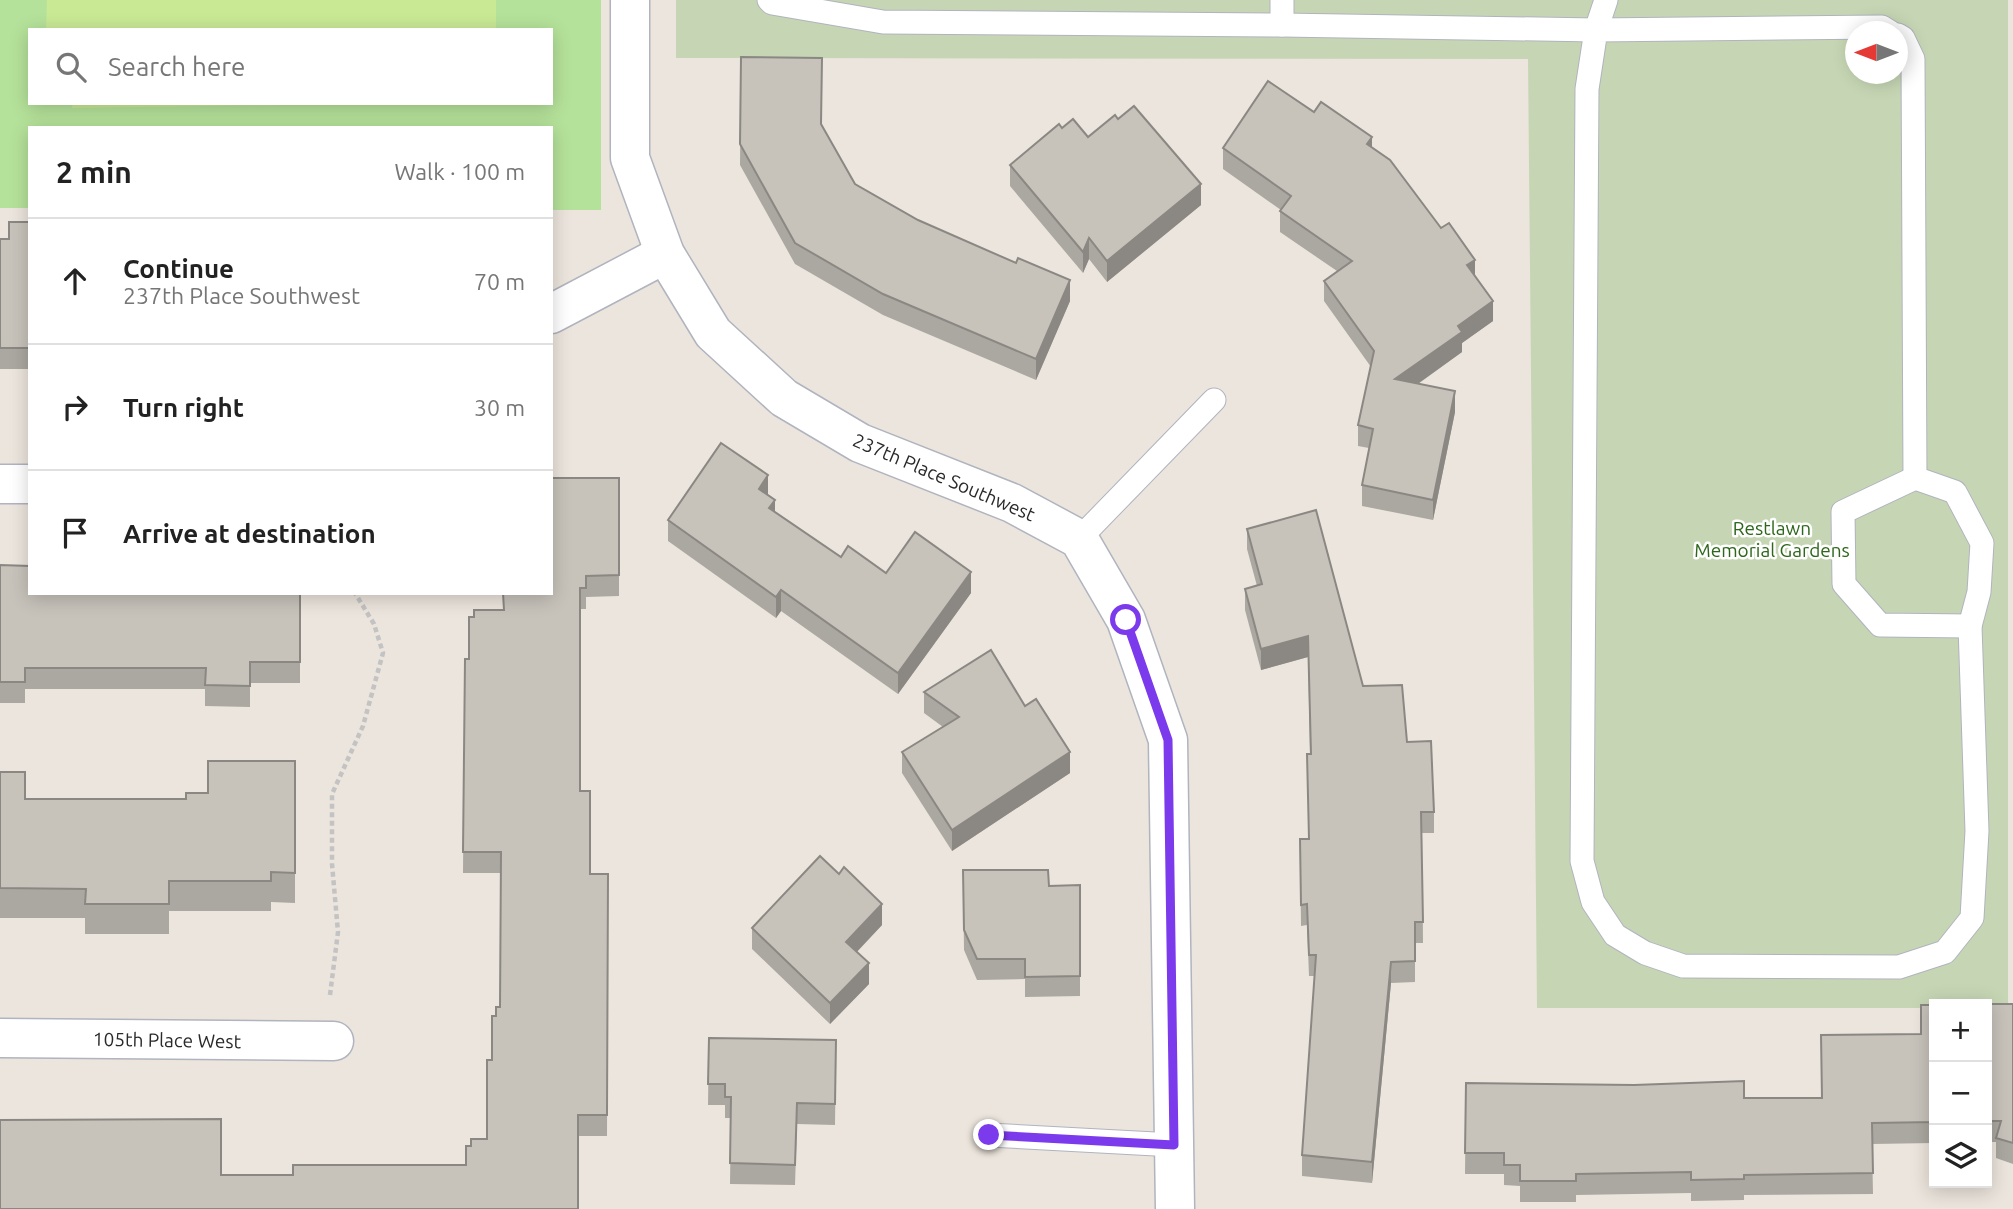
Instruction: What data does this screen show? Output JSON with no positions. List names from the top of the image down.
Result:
{
  "streets": {
    "street": ["237th Place Southwest", "105th Place West"]
  },
  "parks": ["Restlawn Memorial Gardens"],
  "north": "left",
  "page": {
    "search": "Search here",
    "heading": ["2 min", "Walk · 100 m"],
    "list": [
      ["Continue", "237th Place Southwest", "70 m"],
      ["Turn right", "30 m"],
      "Arrive at destination"
    ],
    "map_buttons": ["+", "−"]
  }
}
